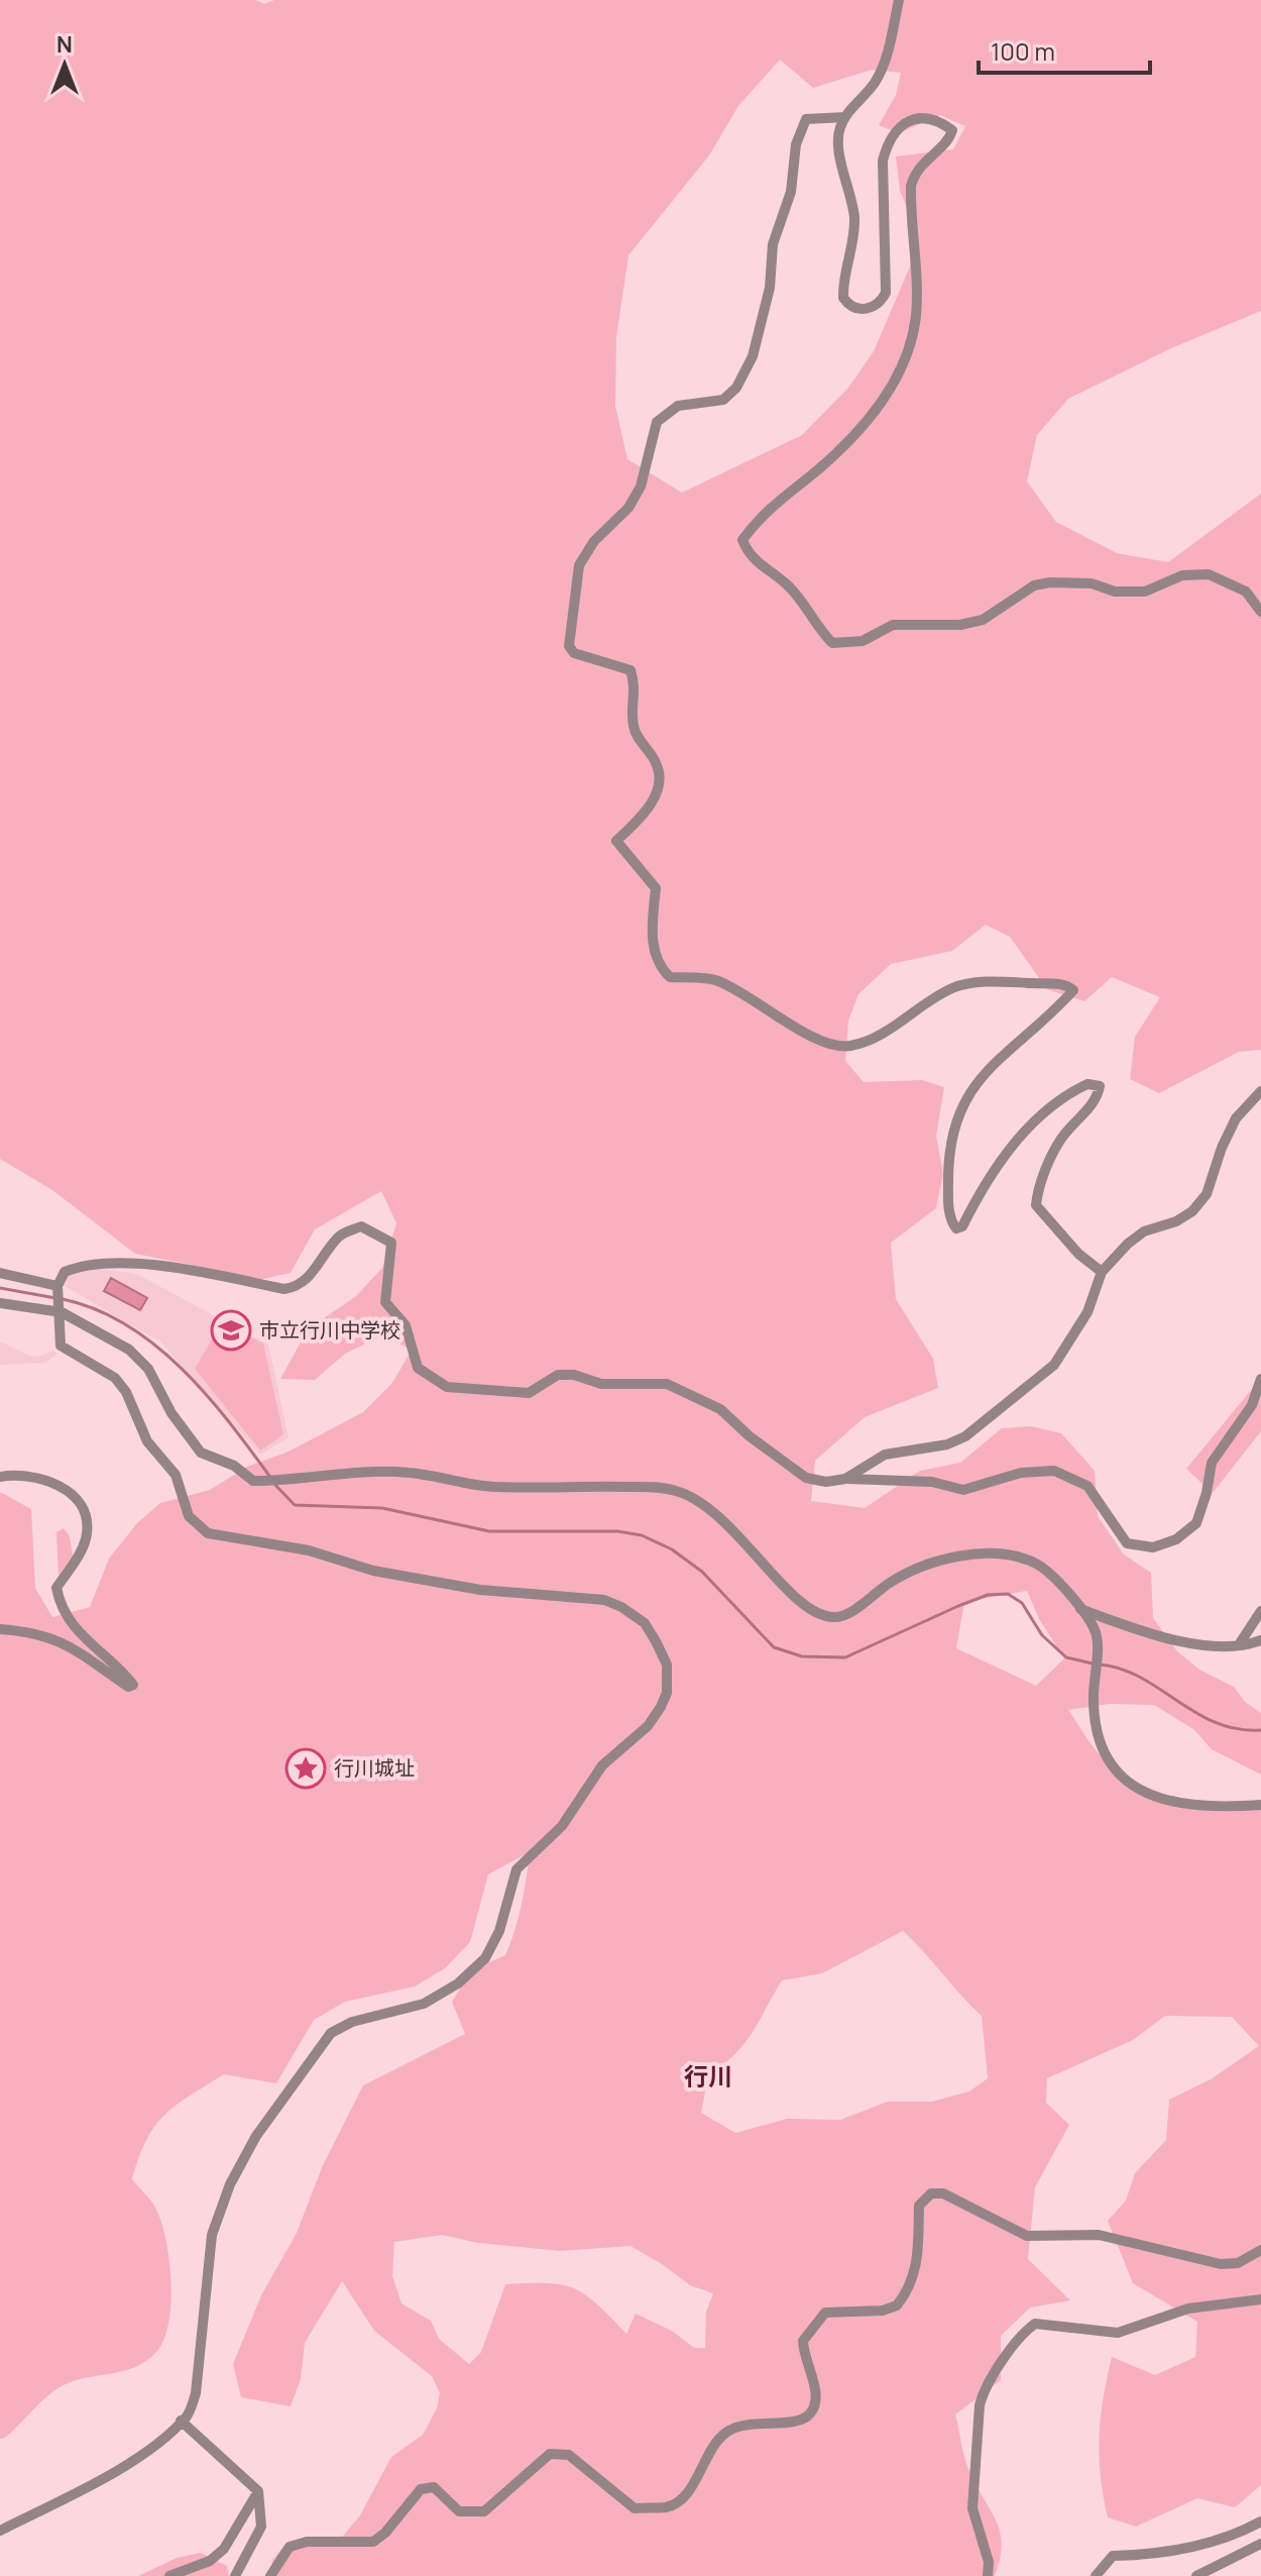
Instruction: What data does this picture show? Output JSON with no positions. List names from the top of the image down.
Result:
{
  "districts": ["行川"],
  "places": {
    "school or university": ["市立行川中学校"],
    "place": ["行川城址"]
  },
  "scale_bar": "100 m",
  "north": "top"
}
